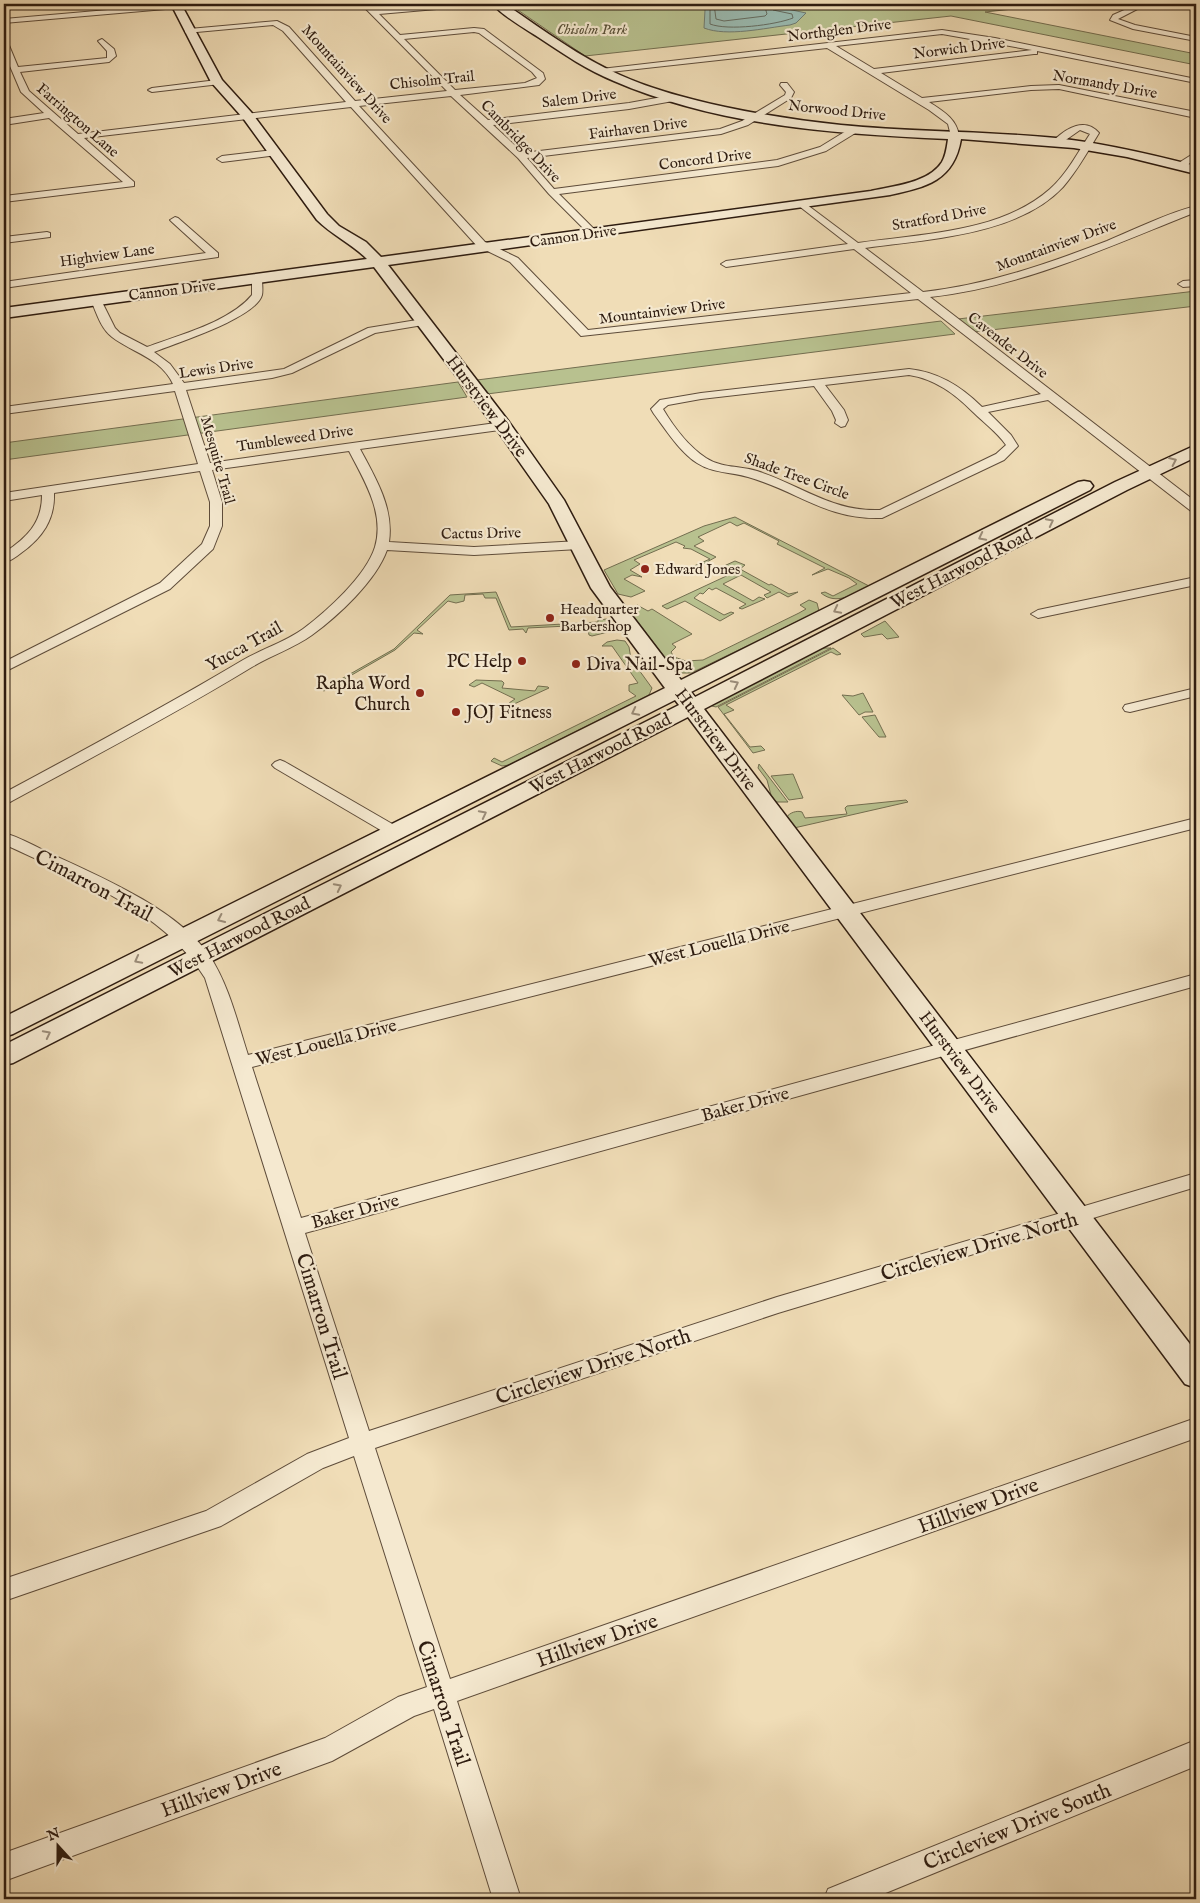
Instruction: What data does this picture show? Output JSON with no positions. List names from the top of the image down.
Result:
{
  "streets": {
    "street": [
      "Northglen Drive",
      "Norwich Drive",
      "Mountainview Drive",
      "Chisolm Trail",
      "Normandy Drive",
      "Salem Drive",
      "Norwood Drive",
      "Farrington Lane",
      "Fairhaven Drive",
      "Cambridge Drive",
      "Concord Drive",
      "Stratford Drive",
      "Cannon Drive",
      "Highview Lane",
      "Cavender Drive",
      "Lewis Drive",
      "Hurstview Drive",
      "Tumbleweed Drive",
      "Mesquite Trail",
      "Shade Tree Circle",
      "Cactus Drive",
      "West Harwood Road",
      "Yucca Trail",
      "Cimarron Trail",
      "West Louella Drive",
      "Baker Drive",
      "Circleview Drive North",
      "Hillview Drive",
      "Circleview Drive South"
    ]
  },
  "crossings": [
    ["Northglen Drive", "Norwich Drive"],
    ["Northglen Drive", "Norwood Drive"],
    ["Mountainview Drive", "Chisolm Trail"],
    ["Mountainview Drive", "Cannon Drive"],
    ["Mountainview Drive", "Cavender Drive"],
    ["Mountainview Drive", "Hurstview Drive"],
    ["Chisolm Trail", "Farrington Lane"],
    ["Chisolm Trail", "Cambridge Drive"],
    ["Chisolm Trail", "Hurstview Drive"],
    ["Salem Drive", "Norwood Drive"],
    ["Salem Drive", "Cambridge Drive"],
    ["Norwood Drive", "Fairhaven Drive"],
    ["Norwood Drive", "Concord Drive"],
    ["Norwood Drive", "Stratford Drive"],
    ["Norwood Drive", "Cannon Drive"],
    ["Fairhaven Drive", "Cambridge Drive"],
    ["Cambridge Drive", "Concord Drive"],
    ["Cambridge Drive", "Cannon Drive"],
    ["Stratford Drive", "Cavender Drive"],
    ["Cannon Drive", "Cavender Drive"],
    ["Cannon Drive", "Hurstview Drive"],
    ["Cannon Drive", "Mesquite Trail"],
    ["Cavender Drive", "West Harwood Road"],
    ["Lewis Drive", "Hurstview Drive"],
    ["Lewis Drive", "Mesquite Trail"],
    ["Hurstview Drive", "Tumbleweed Drive"],
    ["Hurstview Drive", "Cactus Drive"],
    ["Hurstview Drive", "West Harwood Road"],
    ["Hurstview Drive", "West Louella Drive"],
    ["Hurstview Drive", "Baker Drive"],
    ["Hurstview Drive", "Circleview Drive North"],
    ["Tumbleweed Drive", "Mesquite Trail"],
    ["Tumbleweed Drive", "Yucca Trail"],
    ["Cactus Drive", "Yucca Trail"],
    ["West Harwood Road", "Cimarron Trail"],
    ["Cimarron Trail", "West Louella Drive"],
    ["Cimarron Trail", "Baker Drive"],
    ["Cimarron Trail", "Circleview Drive North"],
    ["Cimarron Trail", "Hillview Drive"]
  ],
  "parks": ["Chisolm Park"],
  "places": [
    "Edward Jones",
    "Headquarter Barbershop",
    "PC Help",
    "Diva Nail-Spa",
    "Rapha Word Church",
    "JOJ Fitness"
  ],
  "north": "top"
}
